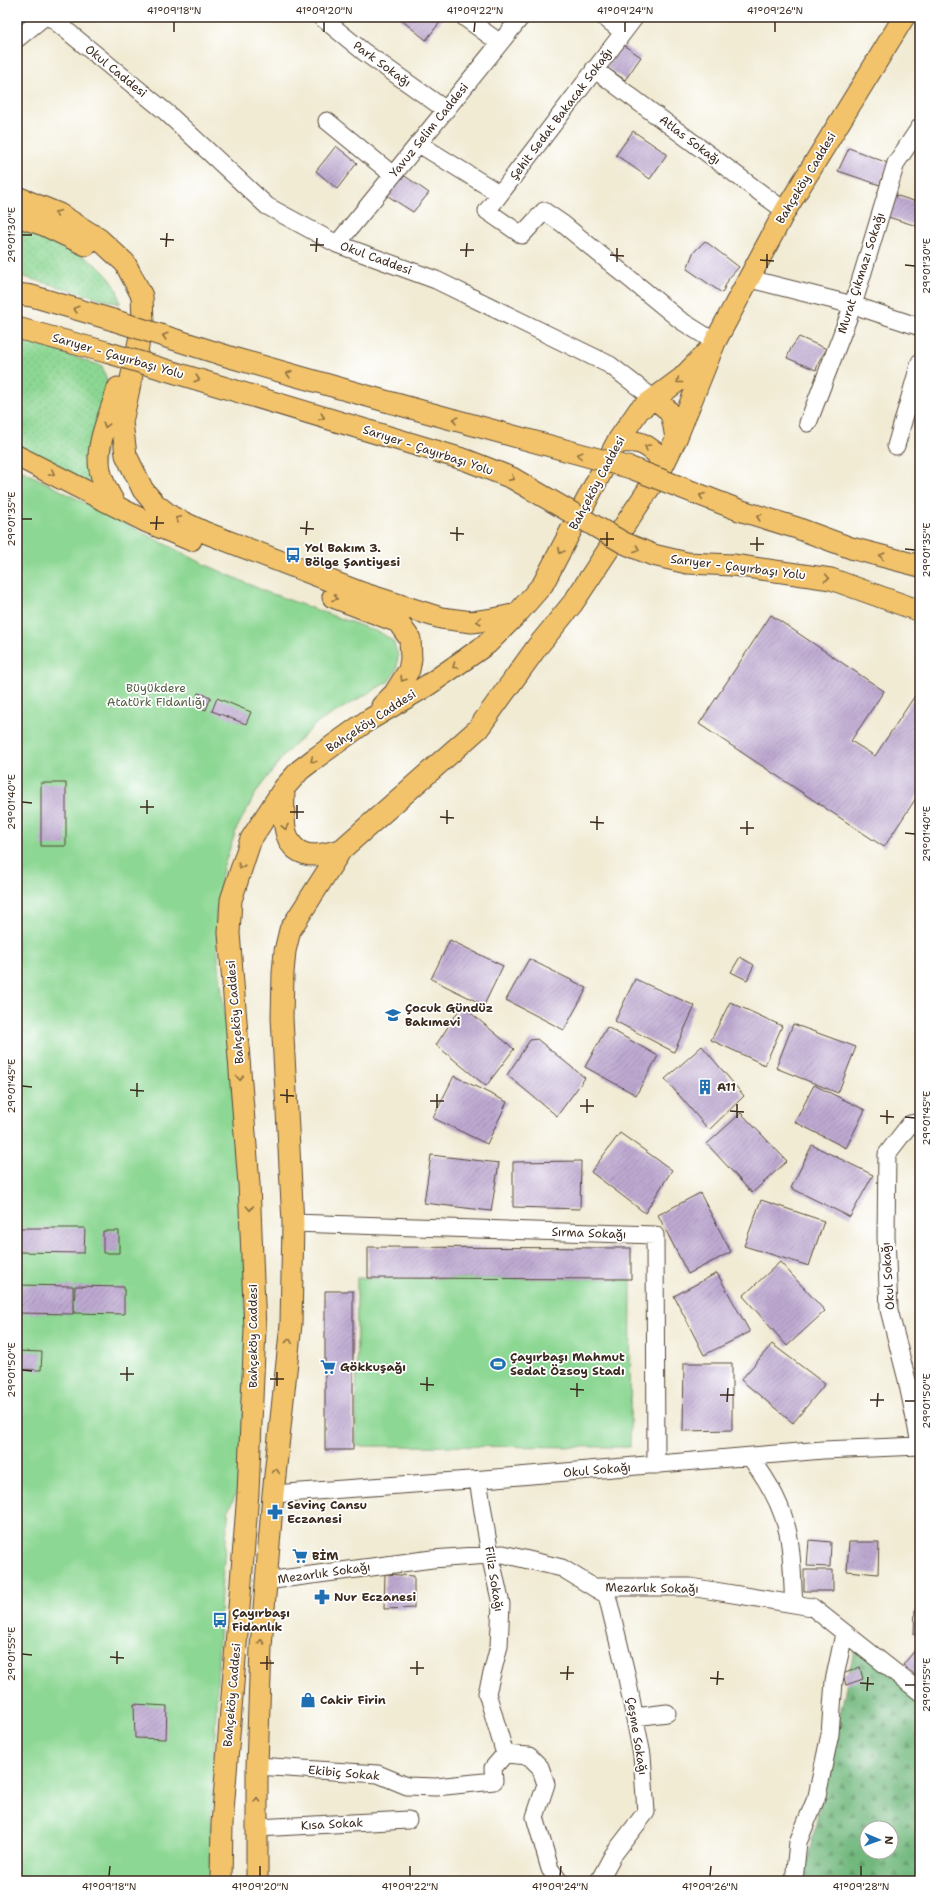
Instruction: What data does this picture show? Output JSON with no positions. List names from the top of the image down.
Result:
{
  "streets": {
    "main road": ["Bahçeköy Caddesi", "Sarıyer - Çayırbaşı Yolu"],
    "street": [
      "Park Sokağı",
      "Okul Caddesi",
      "Şehit Sedat Bakacak Sokağı",
      "Yavuz Selim Caddesi",
      "Atlas Sokağı",
      "Murat Çıkmazı Sokağı",
      "Sırma Sokağı",
      "Okul Sokağı",
      "Mezarlık Sokağı",
      "Filiz Sokağı",
      "Çeşme Sokağı",
      "Ekibiç Sokak",
      "Kısa Sokak"
    ]
  },
  "crossings": [
    ["Park Sokağı", "Yavuz Selim Caddesi"],
    ["Okul Caddesi", "Yavuz Selim Caddesi"],
    ["Okul Caddesi", "Bahçeköy Caddesi"],
    ["Şehit Sedat Bakacak Sokağı", "Atlas Sokağı"],
    ["Şehit Sedat Bakacak Sokağı", "Bahçeköy Caddesi"],
    ["Atlas Sokağı", "Bahçeköy Caddesi"],
    ["Bahçeköy Caddesi", "Sırma Sokağı"],
    ["Bahçeköy Caddesi", "Okul Sokağı"],
    ["Bahçeköy Caddesi", "Mezarlık Sokağı"],
    ["Bahçeköy Caddesi", "Ekibiç Sokak"],
    ["Bahçeköy Caddesi", "Kısa Sokak"],
    ["Sırma Sokağı", "Okul Sokağı"],
    ["Okul Sokağı", "Filiz Sokağı"],
    ["Mezarlık Sokağı", "Filiz Sokağı"],
    ["Mezarlık Sokağı", "Çeşme Sokağı"],
    ["Filiz Sokağı", "Ekibiç Sokak"]
  ],
  "parks": ["Büyükdere Atatürk Fidanlığı"],
  "places": {
    "bus stop": ["Yol Bakım 3. Bölge Şantiyesi", "Çayırbaşı Fidanlık"],
    "school or university": ["Çocuk Gündüz Bakımevi"],
    "building": ["A11"],
    "sports": ["Çayırbaşı Mahmut Sedat Özsoy Stadı"],
    "supermarket": ["Gökkuşağı", "BİM"],
    "pharmacy": ["Sevinç Cansu Eczanesi", "Nur Eczanesi"],
    "shop": ["Cakir Firin"]
  },
  "north": "right",
  "coordinates": [
    "41°09'18\"N",
    "41°09'20\"N",
    "41°09'22\"N",
    "41°09'24\"N",
    "41°09'26\"N",
    "29°01'30\"E",
    "29°01'35\"E",
    "29°01'40\"E",
    "29°01'45\"E",
    "29°01'50\"E",
    "29°01'55\"E",
    "41°09'28\"N"
  ]
}
